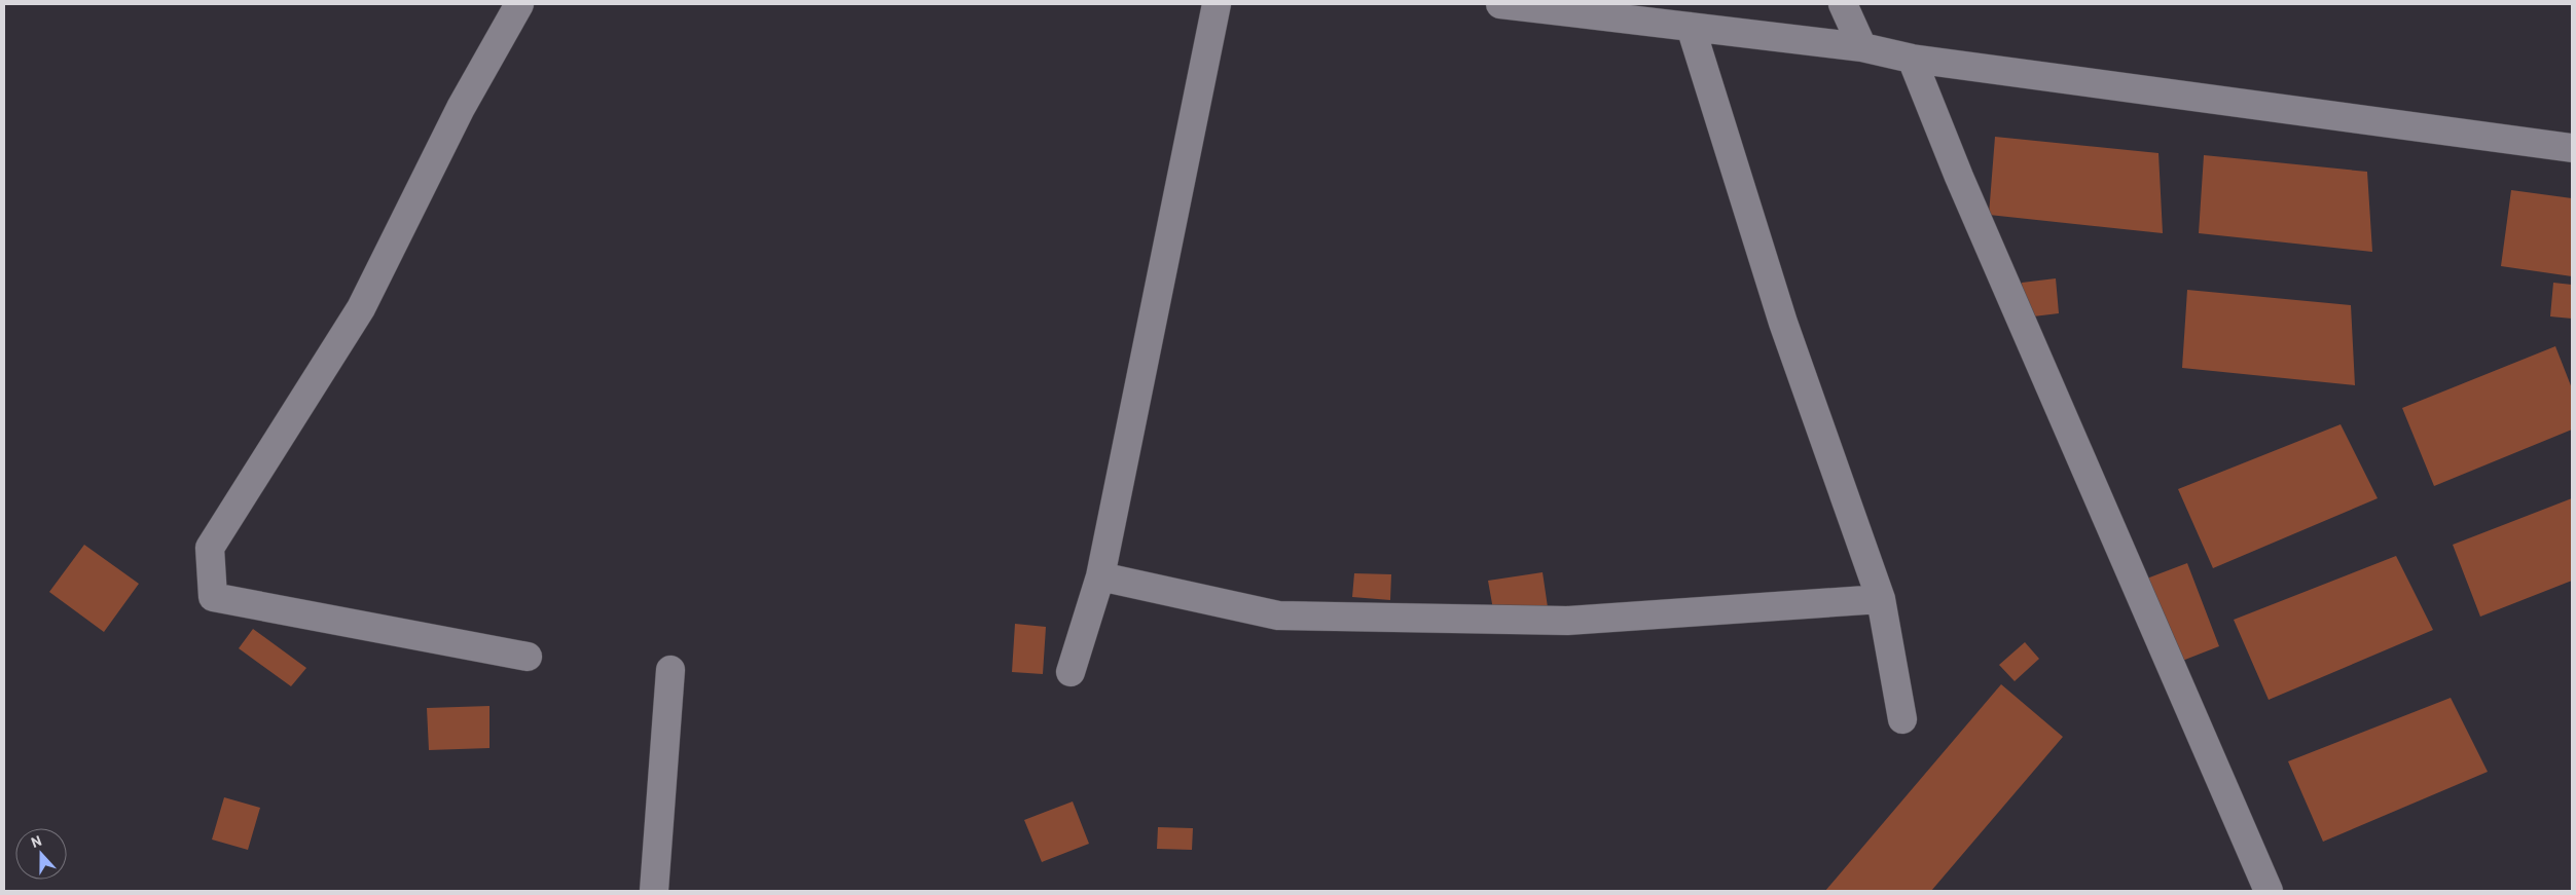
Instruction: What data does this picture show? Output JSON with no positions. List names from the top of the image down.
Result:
{
  "north": "top"
}
